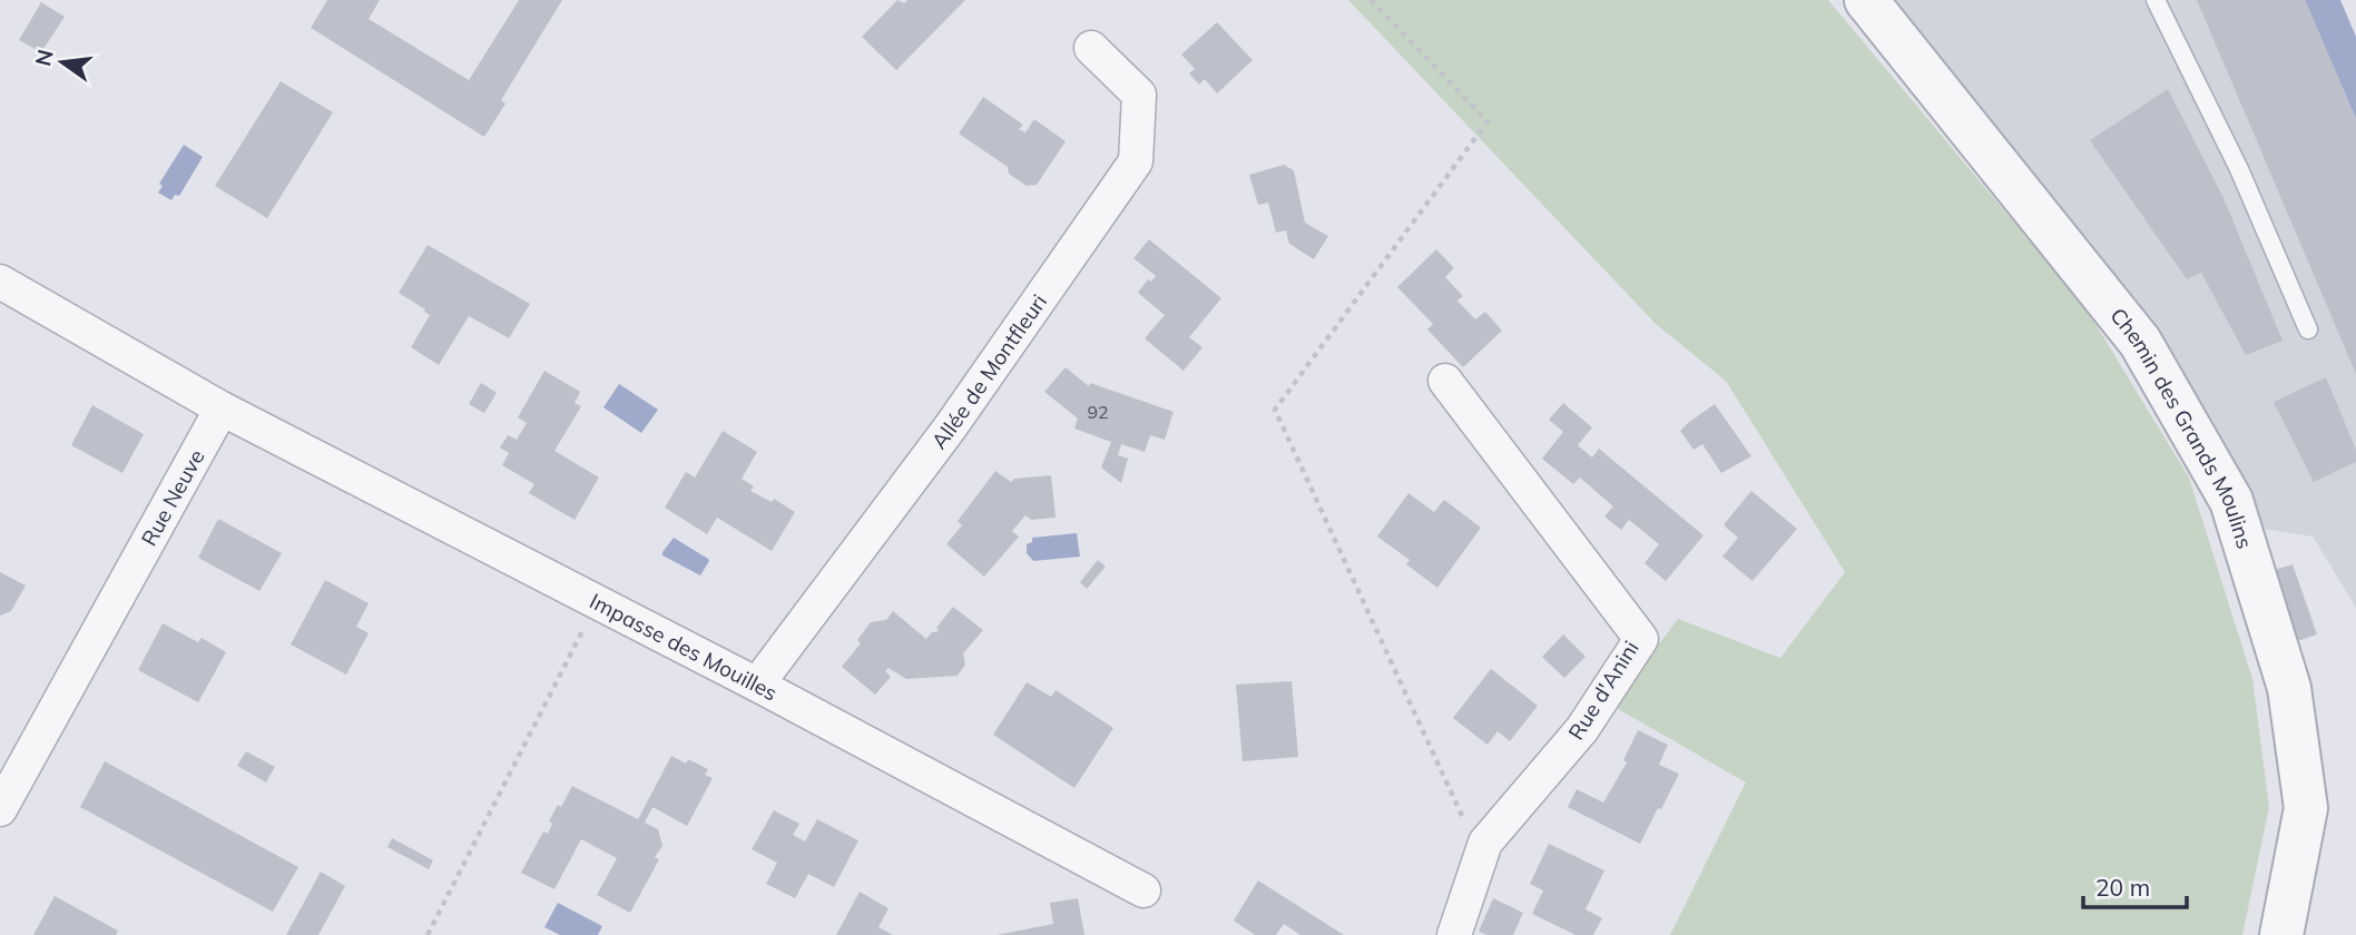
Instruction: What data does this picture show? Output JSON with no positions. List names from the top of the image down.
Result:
{
  "streets": {
    "street": [
      "Allée de Montfleuri",
      "Chemin des Grands Moulins",
      "Rue Neuve",
      "Impasse des Mouilles",
      "Rue d'Anini"
    ]
  },
  "crossings": [
    ["Allée de Montfleuri", "Impasse des Mouilles"],
    ["Rue Neuve", "Impasse des Mouilles"]
  ],
  "house_numbers": ["92"],
  "scale_bar": "20 m",
  "north": "left"
}
